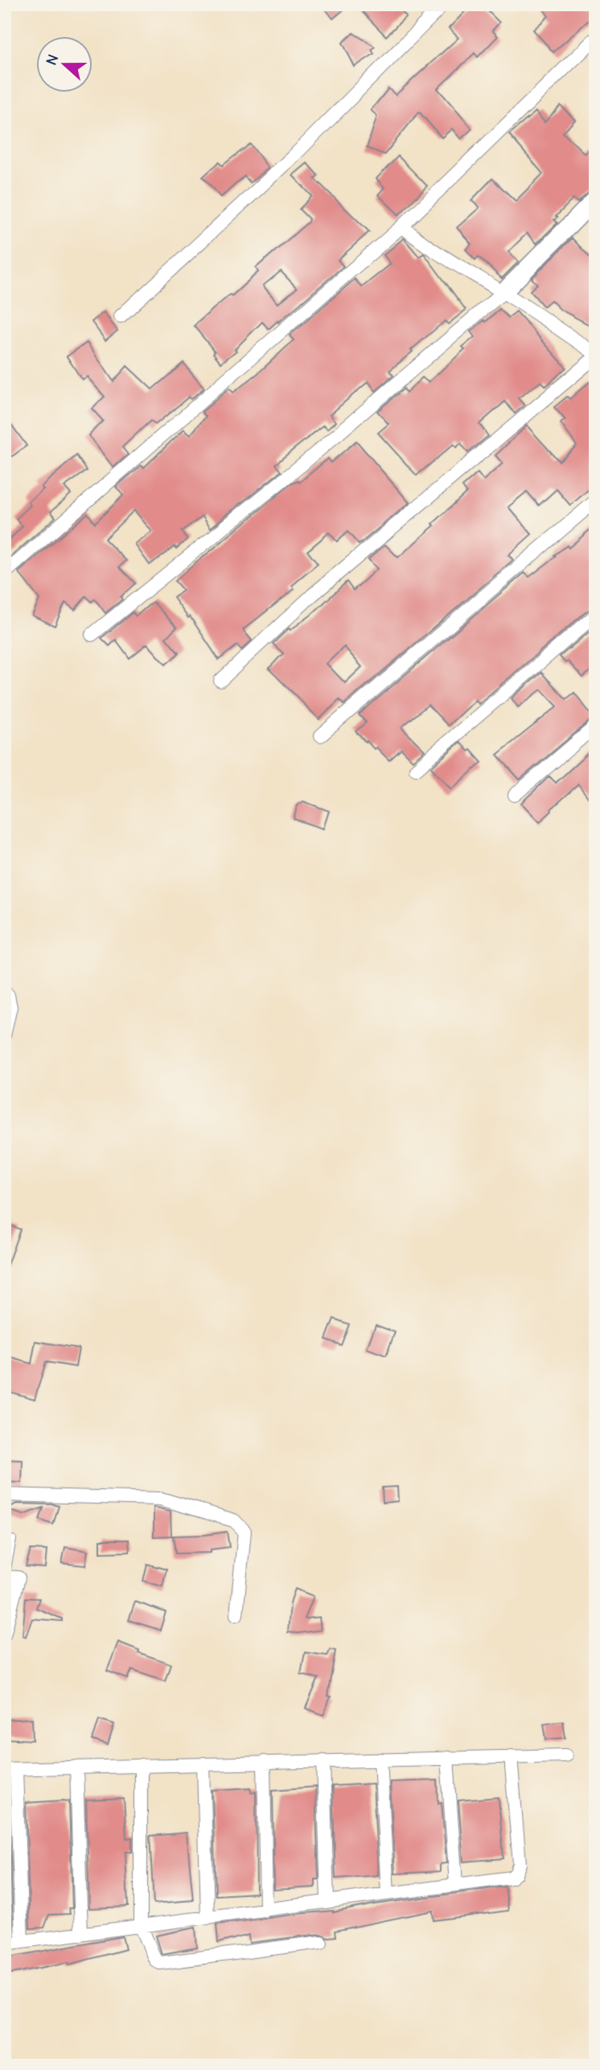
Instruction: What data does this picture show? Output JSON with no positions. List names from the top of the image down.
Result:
{
  "north": "left"
}
